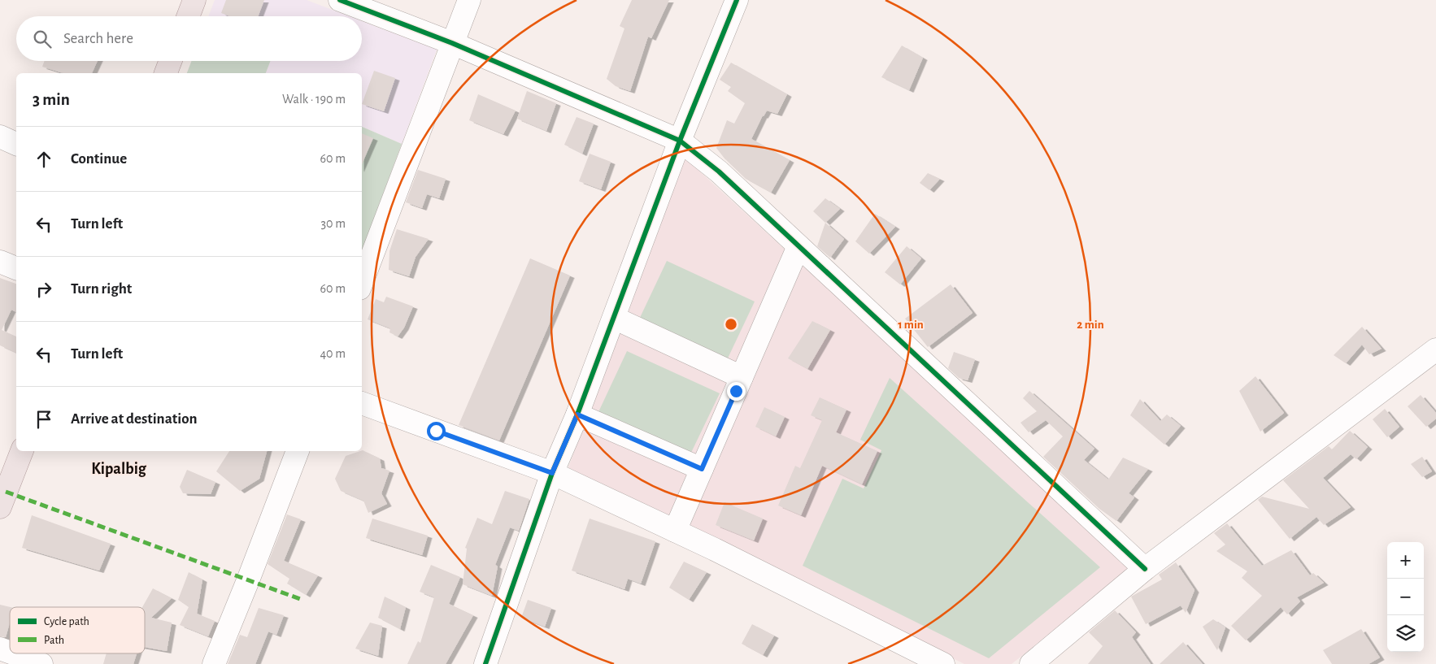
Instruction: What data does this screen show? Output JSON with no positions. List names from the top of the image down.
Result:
{
  "districts": ["Kipalbig"],
  "legend": ["Cycle path", "Path"],
  "page": {
    "search": "Search here",
    "heading": ["3 min", "Walk · 190 m"],
    "list": [
      ["Continue", "60 m"],
      ["Turn left", "30 m"],
      ["Turn right", "60 m"],
      ["Turn left", "40 m"],
      "Arrive at destination"
    ],
    "map_buttons": ["+", "−"]
  },
  "rings": ["1 min", "2 min"]
}
